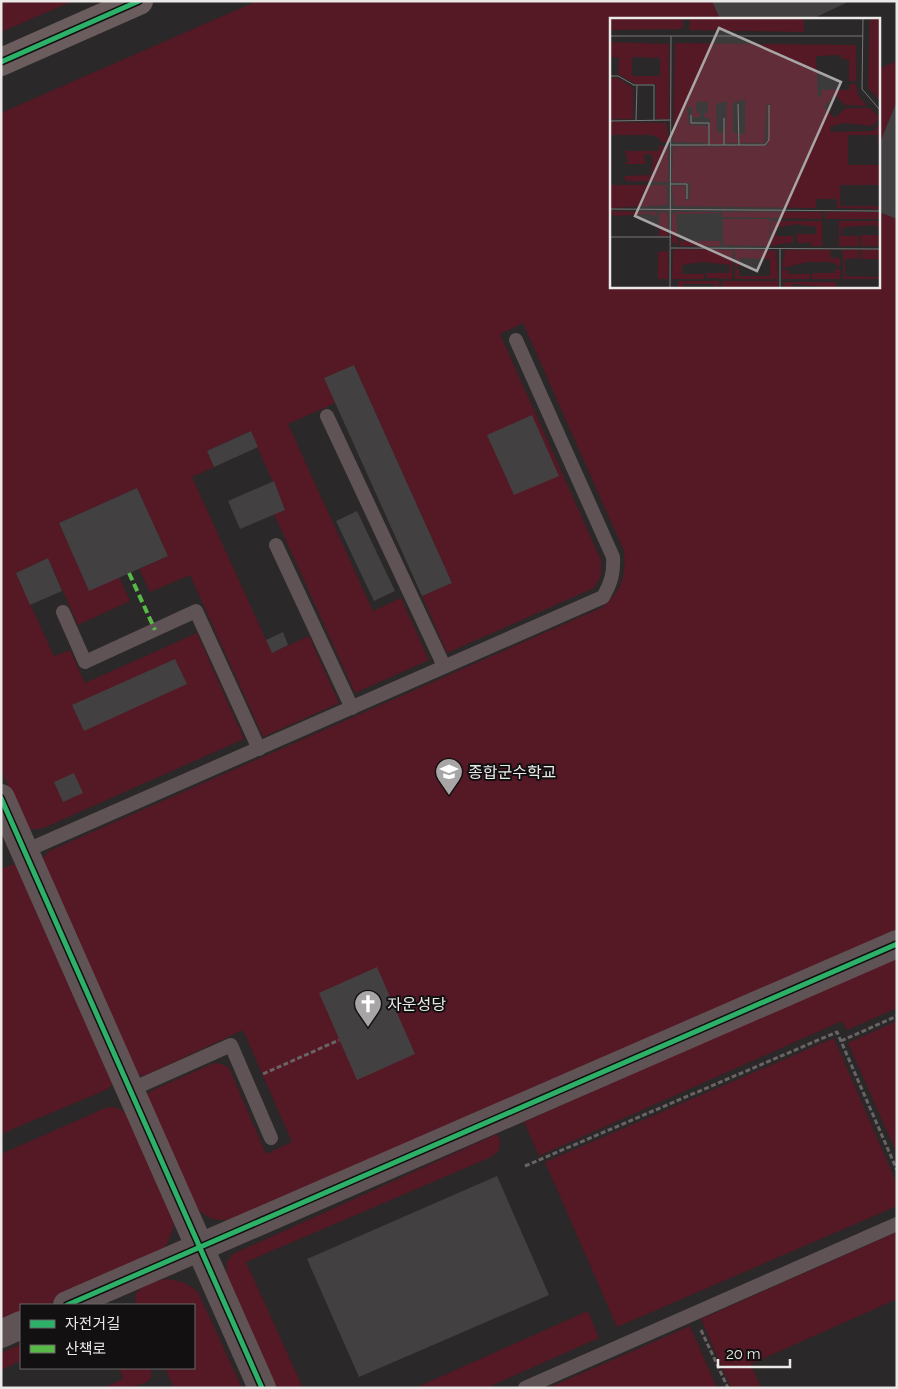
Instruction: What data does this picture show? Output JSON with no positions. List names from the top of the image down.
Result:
{
  "places": {
    "school or university": ["종합군수학교"],
    "church": ["자운성당"]
  },
  "legend": ["자전거길", "산책로"],
  "scale_bar": "20 m"
}
